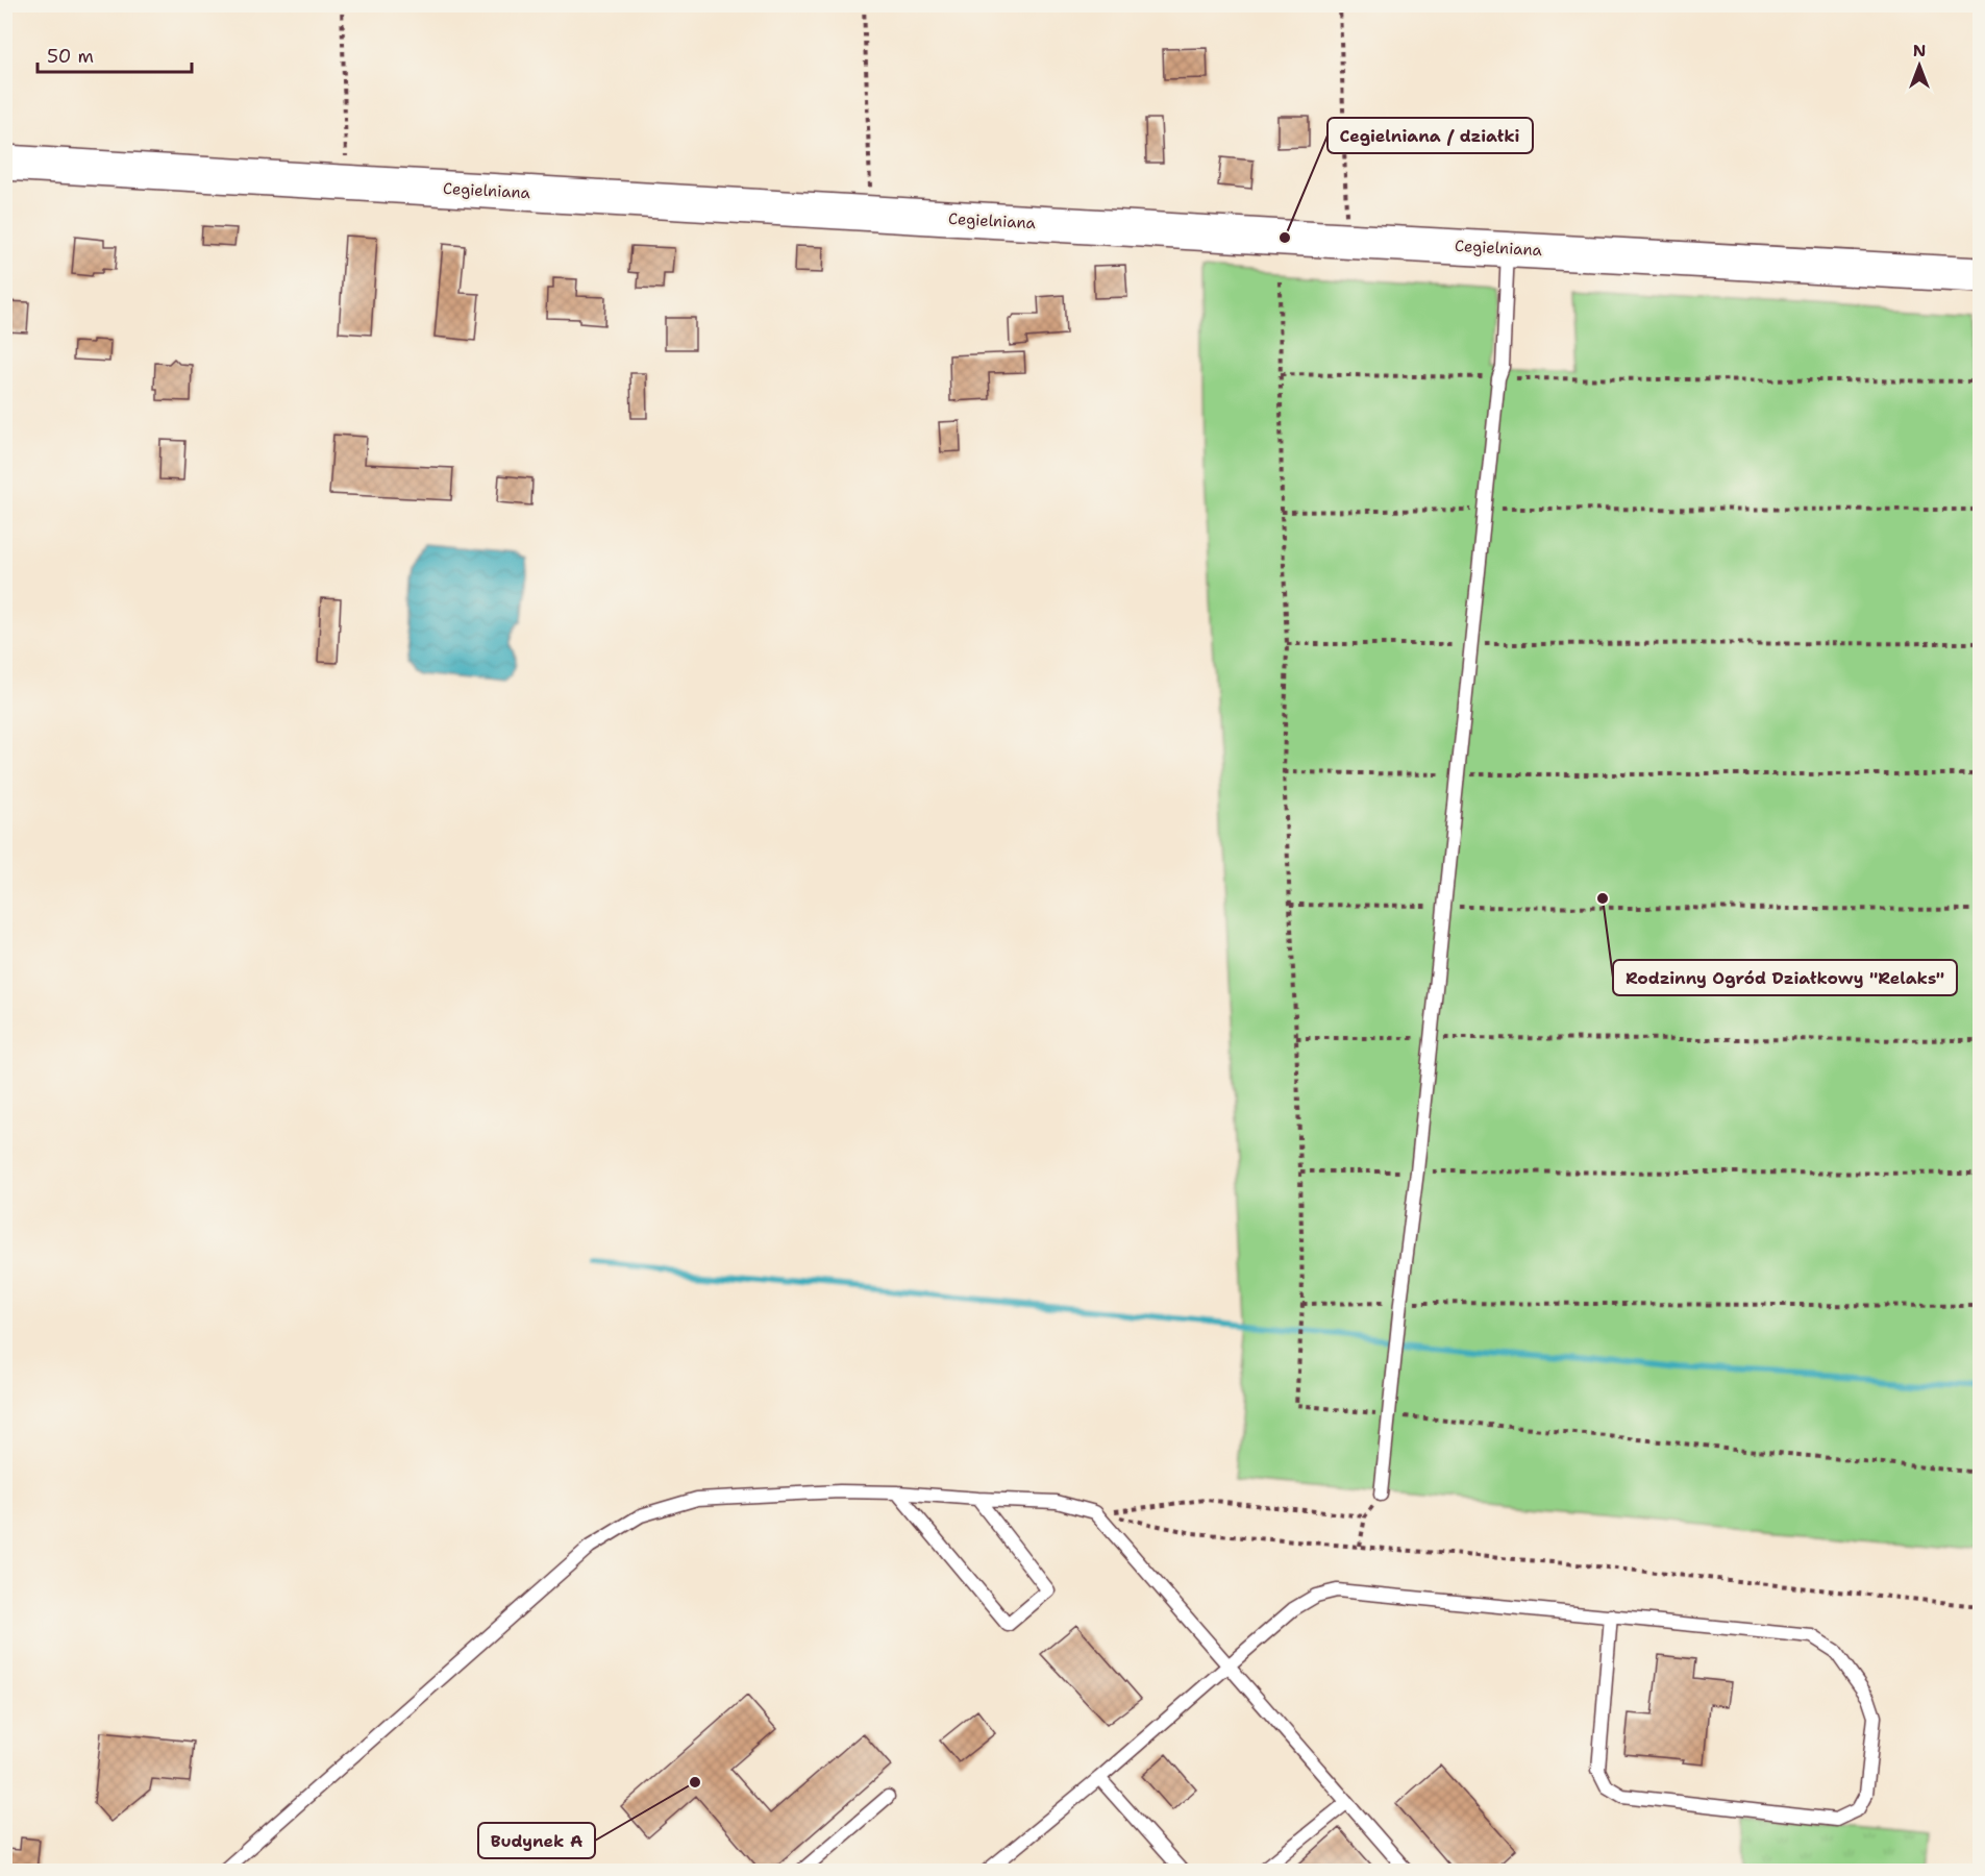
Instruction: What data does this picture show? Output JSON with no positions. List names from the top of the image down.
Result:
{
  "streets": {
    "street": ["Cegielniana"]
  },
  "places": ["Cegielniana / działki", "Rodzinny Ogród Działkowy \"Relaks\"", "Budynek A"],
  "scale_bar": "50 m",
  "north": "top"
}
